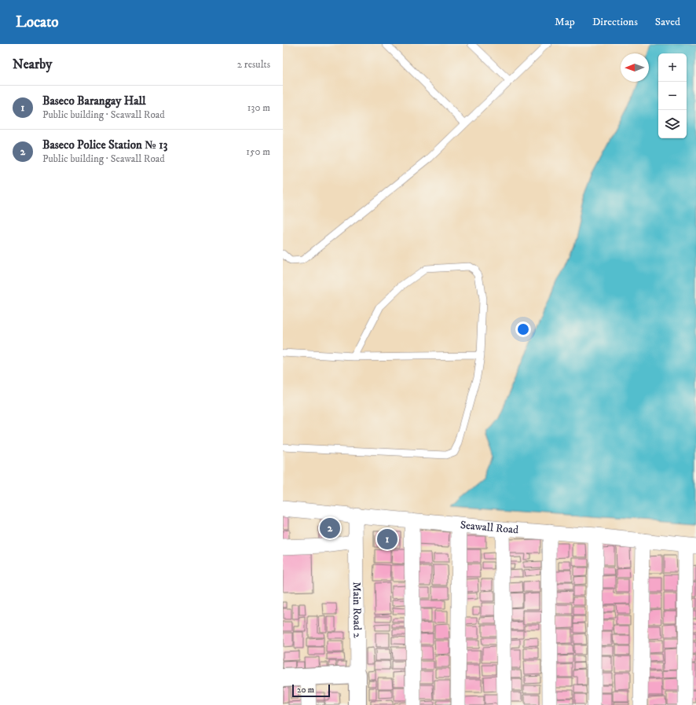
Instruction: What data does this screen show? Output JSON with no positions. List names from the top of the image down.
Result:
{
  "streets": {
    "street": ["Seawall Road", "Main Road 2"]
  },
  "crossings": [
    ["Seawall Road", "Main Road 2"]
  ],
  "scale_bar": "20 m",
  "north": "left",
  "page": {
    "header": "Locato",
    "nav": ["Map", "Directions", "Saved"],
    "heading": ["Nearby", "2 results"],
    "map_buttons": ["+", "−"],
    "list": [
      {
        "mark": "1",
        "name": "Baseco Barangay Hall",
        "note": "Public building · Seawall Road",
        "value": "130 m"
      },
      {
        "mark": "2",
        "name": "Baseco Police Station № 13",
        "note": "Public building · Seawall Road",
        "value": "150 m"
      }
    ],
    "pins": ["2", "1"],
    "scale": "20 m"
  }
}
